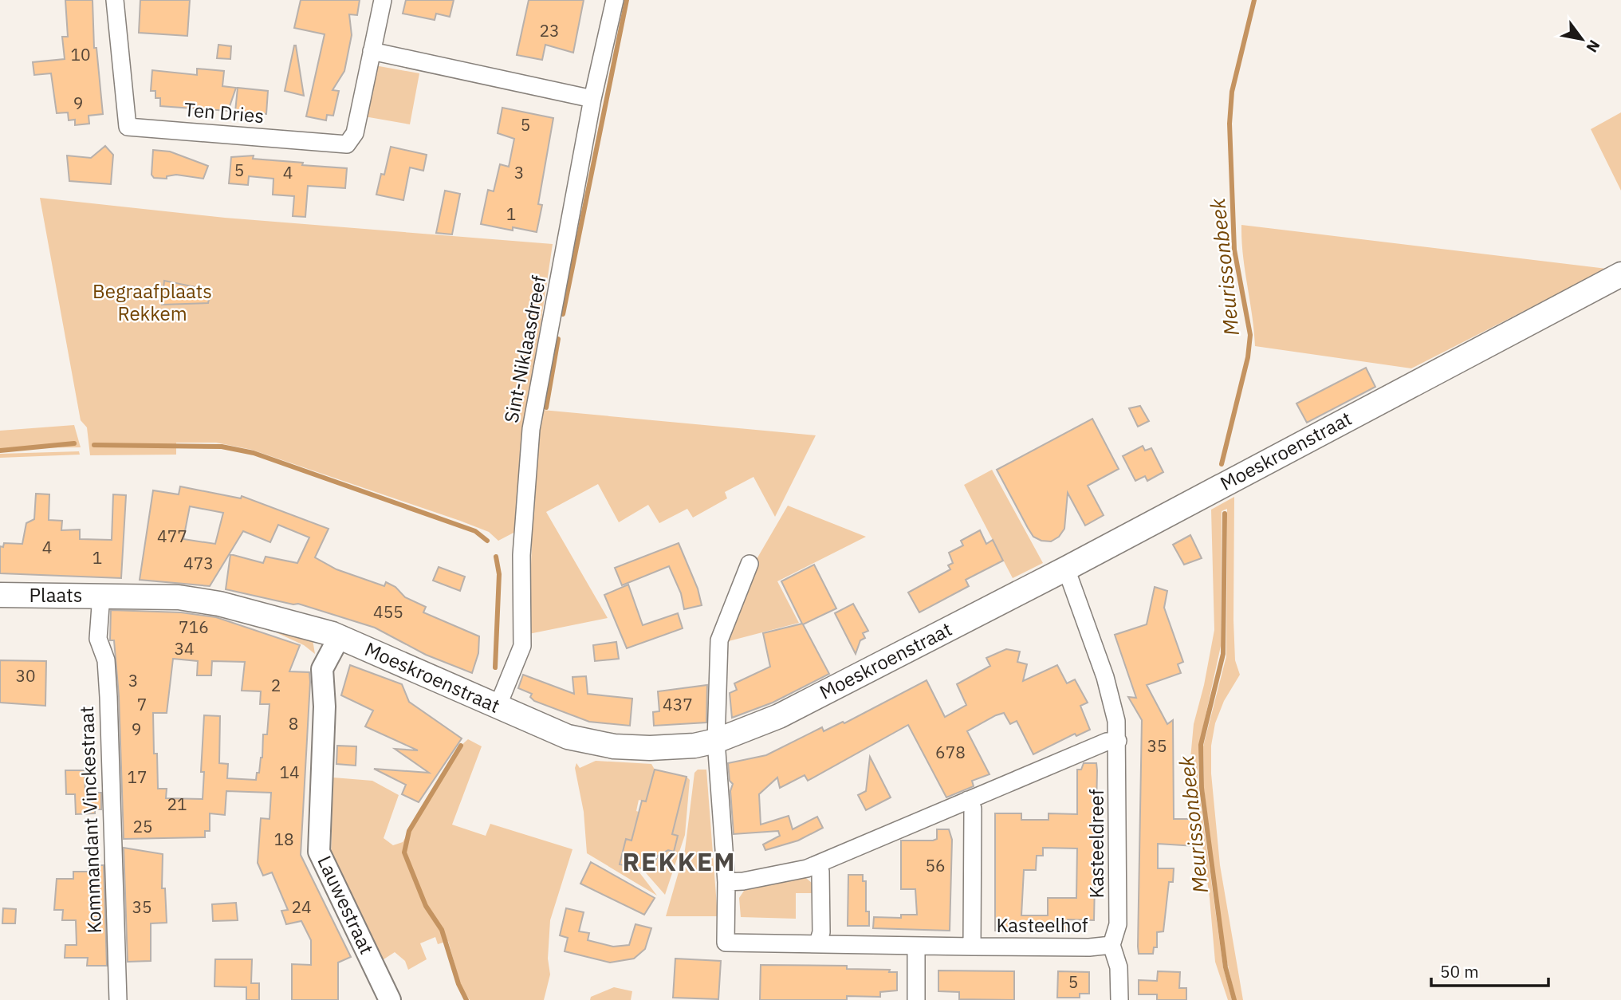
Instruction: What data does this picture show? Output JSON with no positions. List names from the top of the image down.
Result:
{
  "streets": {
    "main road": ["Moeskroenstraat", "Plaats"],
    "street": [
      "Ten Dries",
      "Sint-Niklaasdreef",
      "Kommandant Vinckestraat",
      "Kasteeldreef",
      "Lauwestraat",
      "Kasteelhof"
    ]
  },
  "crossings": [
    ["Sint-Niklaasdreef", "Moeskroenstraat"],
    ["Moeskroenstraat", "Plaats"],
    ["Moeskroenstraat", "Kasteeldreef"],
    ["Moeskroenstraat", "Lauwestraat"],
    ["Plaats", "Kommandant Vinckestraat"],
    ["Kasteeldreef", "Kasteelhof"]
  ],
  "districts": ["REKKEM"],
  "water": ["Meurissonbeek"],
  "parks": ["Begraafplaats Rekkem"],
  "house_numbers": [
    "23",
    "10",
    "9",
    "5",
    "5",
    "4",
    "3",
    "1",
    "477",
    "4",
    "1",
    "473",
    "455",
    "716",
    "34",
    "30",
    "3",
    "2",
    "7",
    "437",
    "8",
    "9",
    "35",
    "678",
    "14",
    "17",
    "21",
    "25",
    "18",
    "56",
    "35",
    "24",
    "5"
  ],
  "scale_bar": "50 m",
  "north": "bottom right"
}
